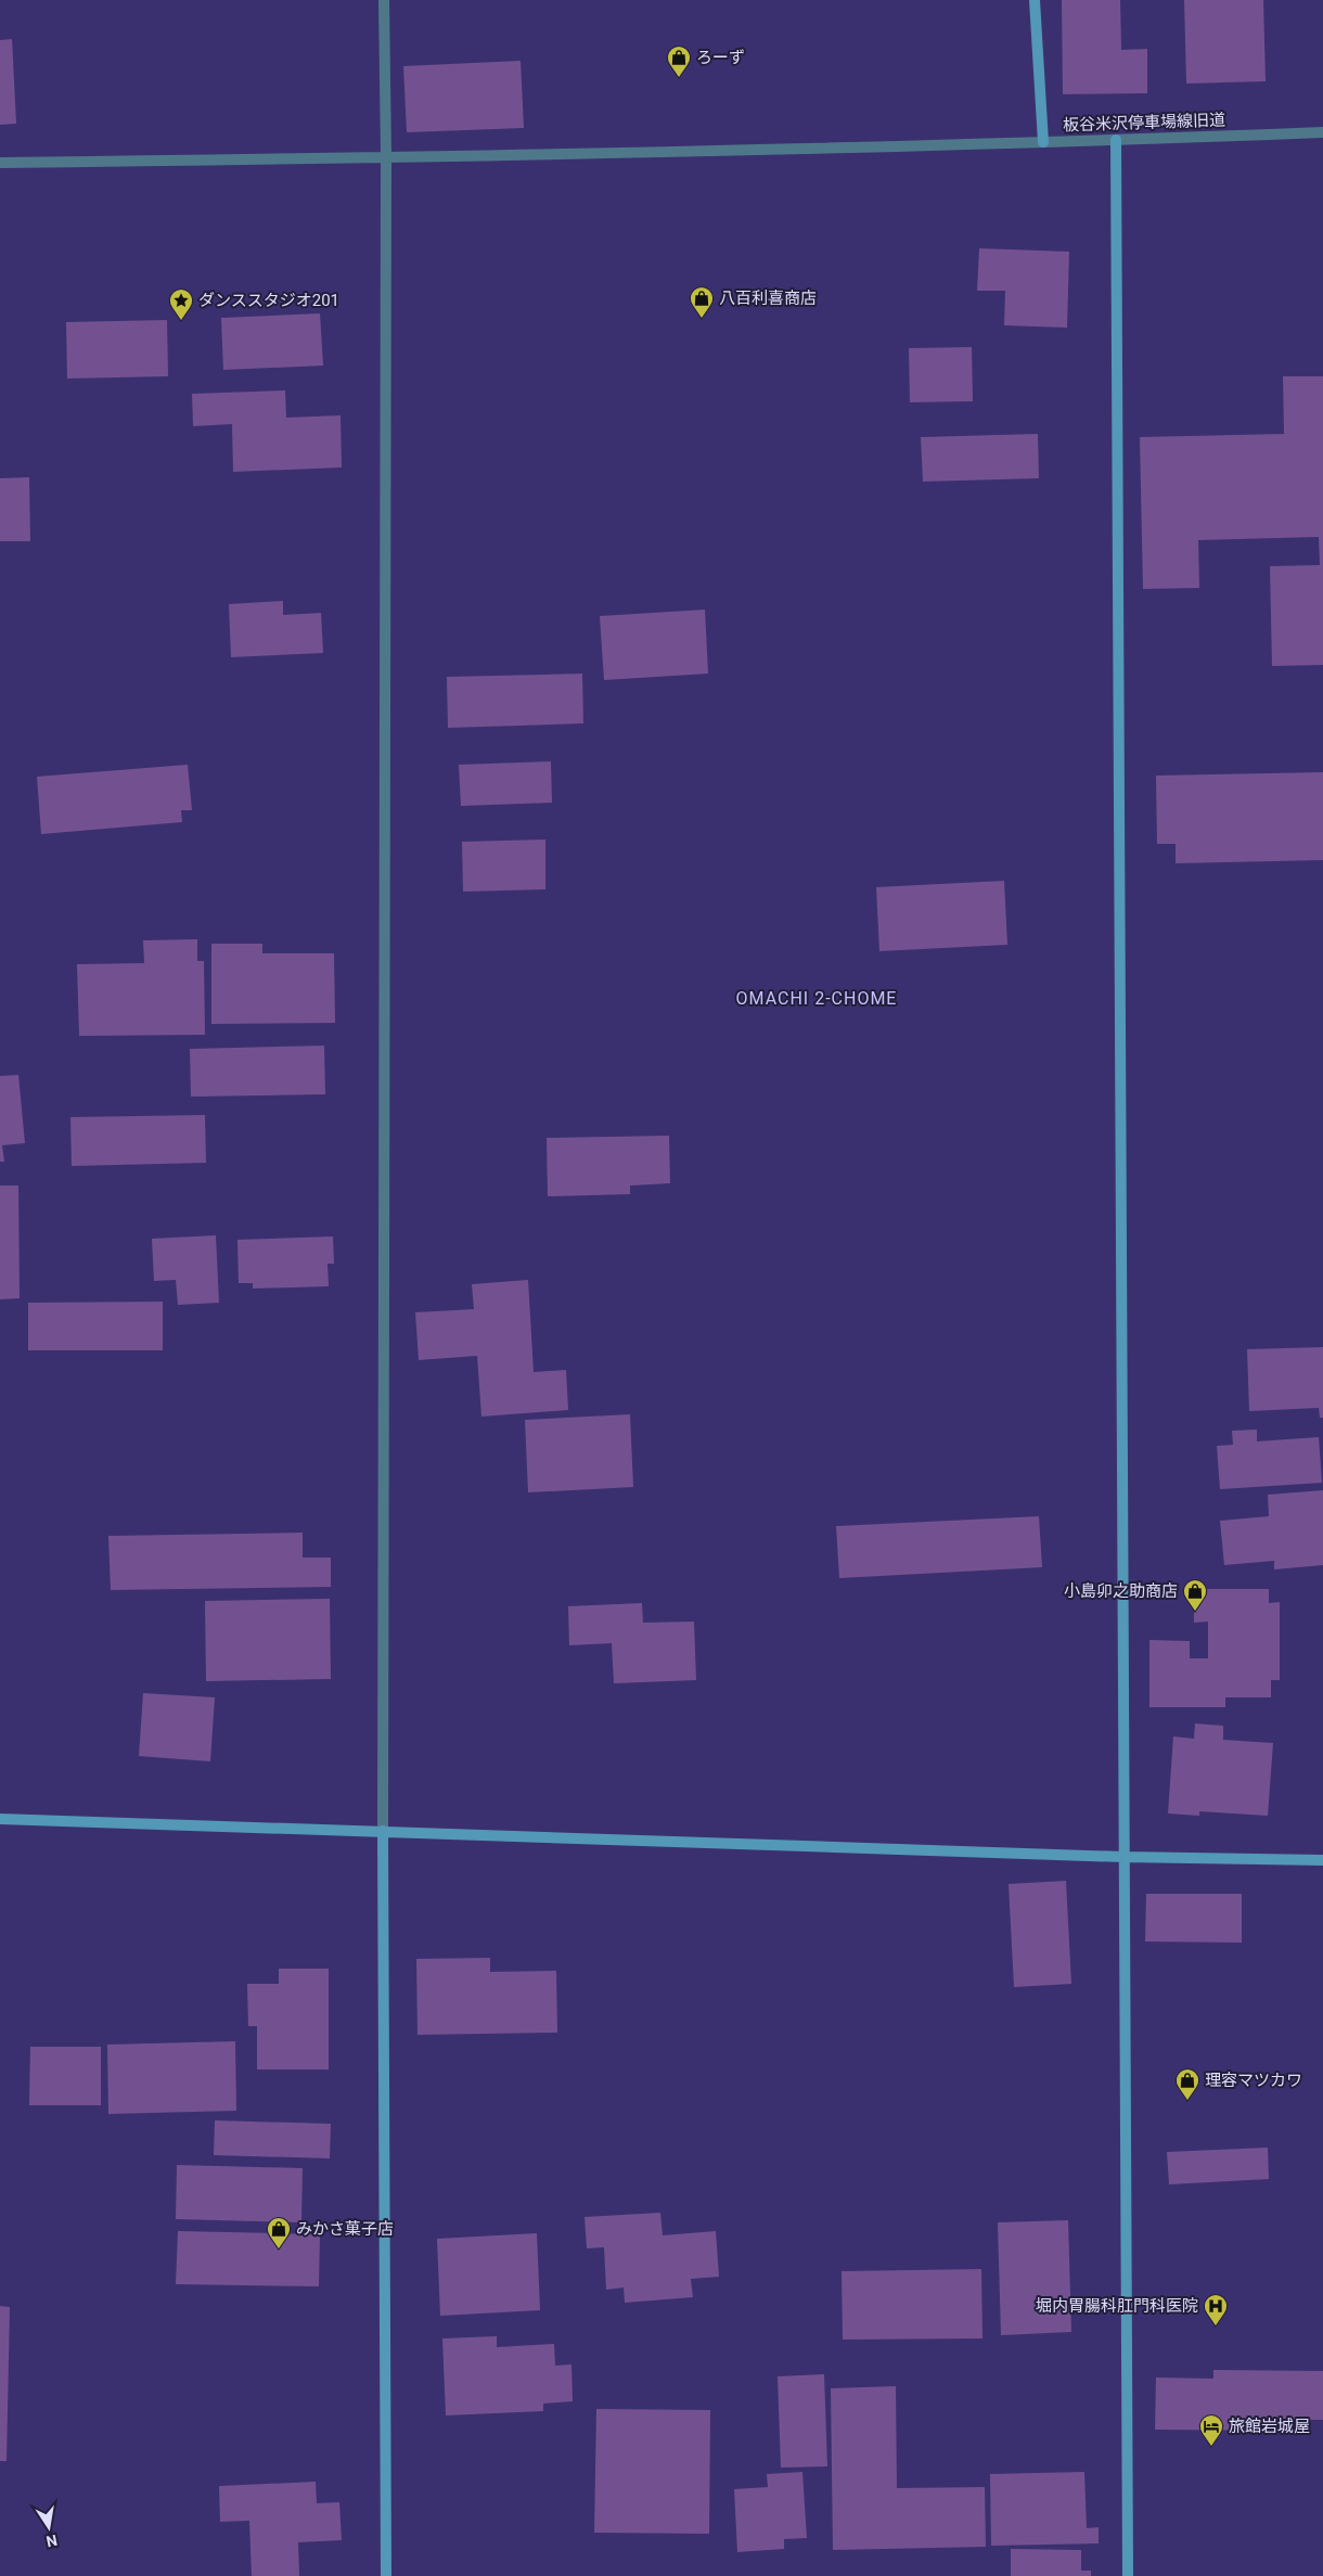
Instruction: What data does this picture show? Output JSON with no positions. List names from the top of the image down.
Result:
{
  "streets": {
    "street": ["板谷米沢停車場線旧道"]
  },
  "districts": ["OMACHI 2-CHOME"],
  "places": {
    "shop": [
      "ろーず",
      "八百利喜商店",
      "小島卯之助商店",
      "理容マツカワ",
      "みかさ菓子店"
    ],
    "place": ["ダンススタジオ201"],
    "hospital": ["堀内胃腸科肛門科医院"],
    "hotel": ["旅館岩城屋"]
  },
  "north": "bottom"
}
